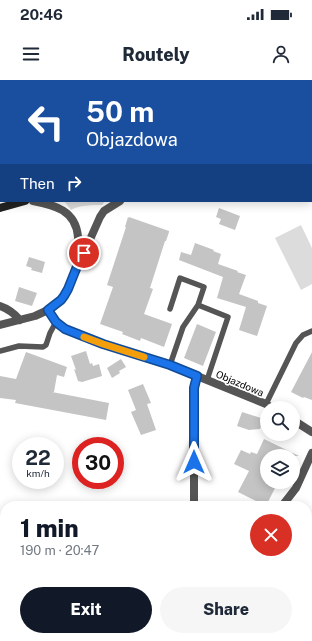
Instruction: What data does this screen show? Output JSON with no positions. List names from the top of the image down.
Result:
{
  "streets": {
    "street": ["Objazdowa"]
  },
  "page": {
    "status": "20:46",
    "header": "Routely",
    "turn": ["50 m", "Objazdowa"],
    "then": "Then",
    "speed": "22 km/h",
    "limit": "30",
    "heading": ["1 min", "190 m · 20:47"],
    "buttons": ["Exit", "Share"]
  }
}
